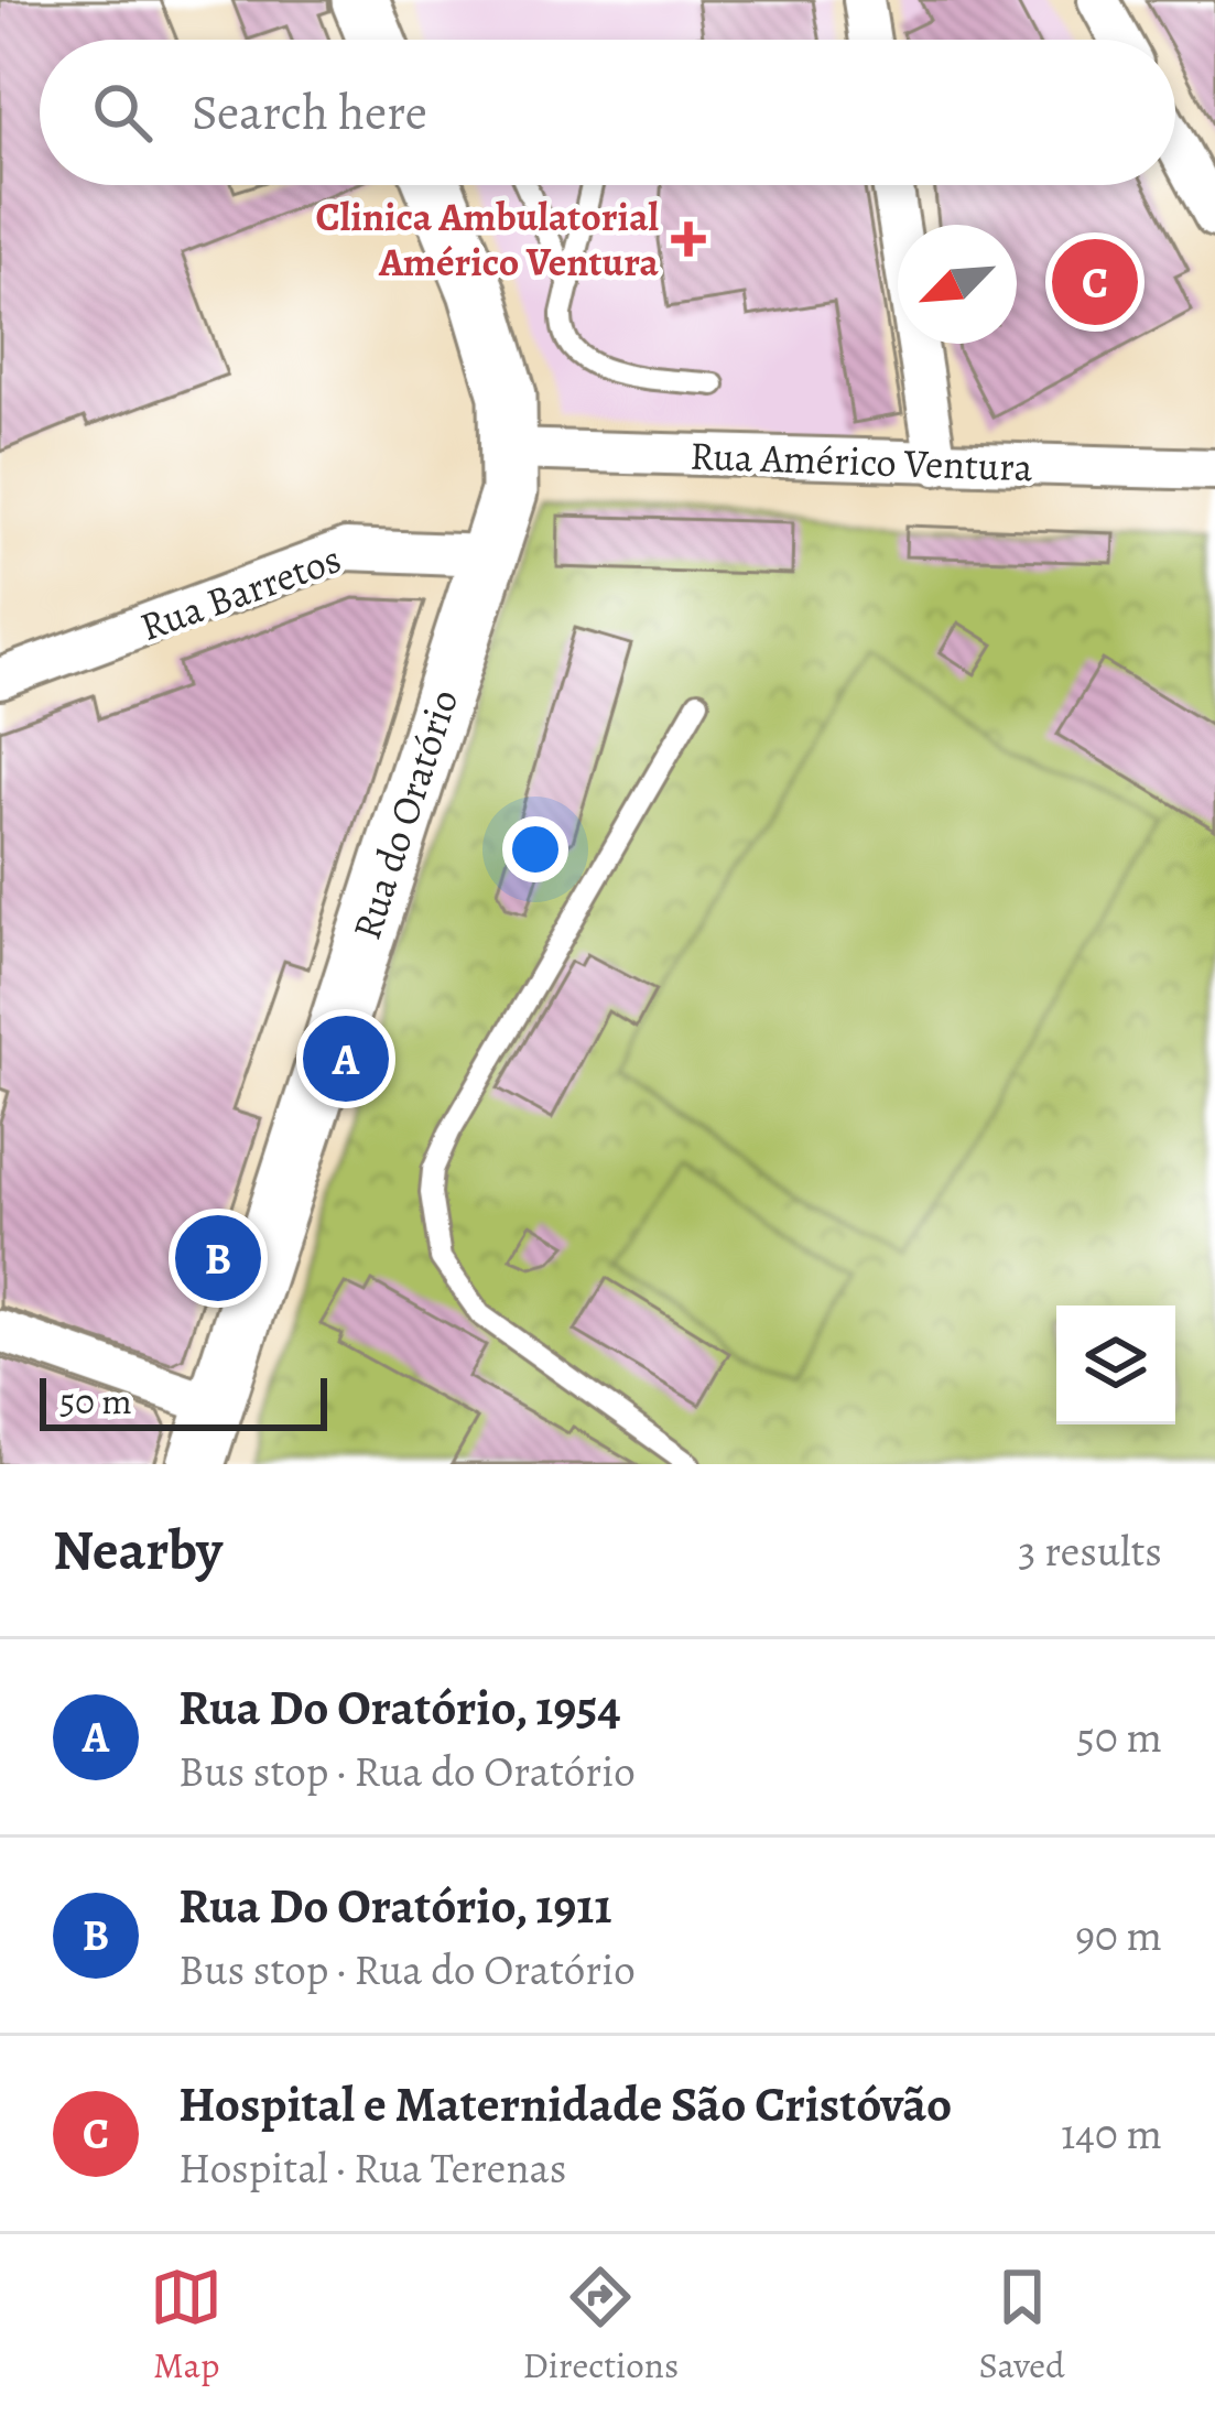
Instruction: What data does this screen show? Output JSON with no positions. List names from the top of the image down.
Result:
{
  "streets": {
    "street": ["Rua Américo Ventura", "Rua Barretos", "Rua do Oratório"]
  },
  "crossings": [
    ["Rua Américo Ventura", "Rua do Oratório"],
    ["Rua Barretos", "Rua do Oratório"]
  ],
  "places": {
    "health": ["Clinica Ambulatorial Américo Ventura"]
  },
  "scale_bar": "50 m",
  "north": "bottom left",
  "page": {
    "search": "Search here",
    "pins": ["C", "A", "B"],
    "scale": "50 m",
    "heading": ["Nearby", "3 results"],
    "list": [
      {
        "mark": "A",
        "name": "Rua Do Oratório, 1954",
        "note": "Bus stop · Rua do Oratório",
        "value": "50 m"
      },
      {
        "mark": "B",
        "name": "Rua Do Oratório, 1911",
        "note": "Bus stop · Rua do Oratório",
        "value": "90 m"
      },
      {
        "mark": "C",
        "name": "Hospital e Maternidade São Cristóvão",
        "note": "Hospital · Rua Terenas",
        "value": "140 m"
      }
    ],
    "nav": ["Map", "Directions", "Saved"]
  }
}
